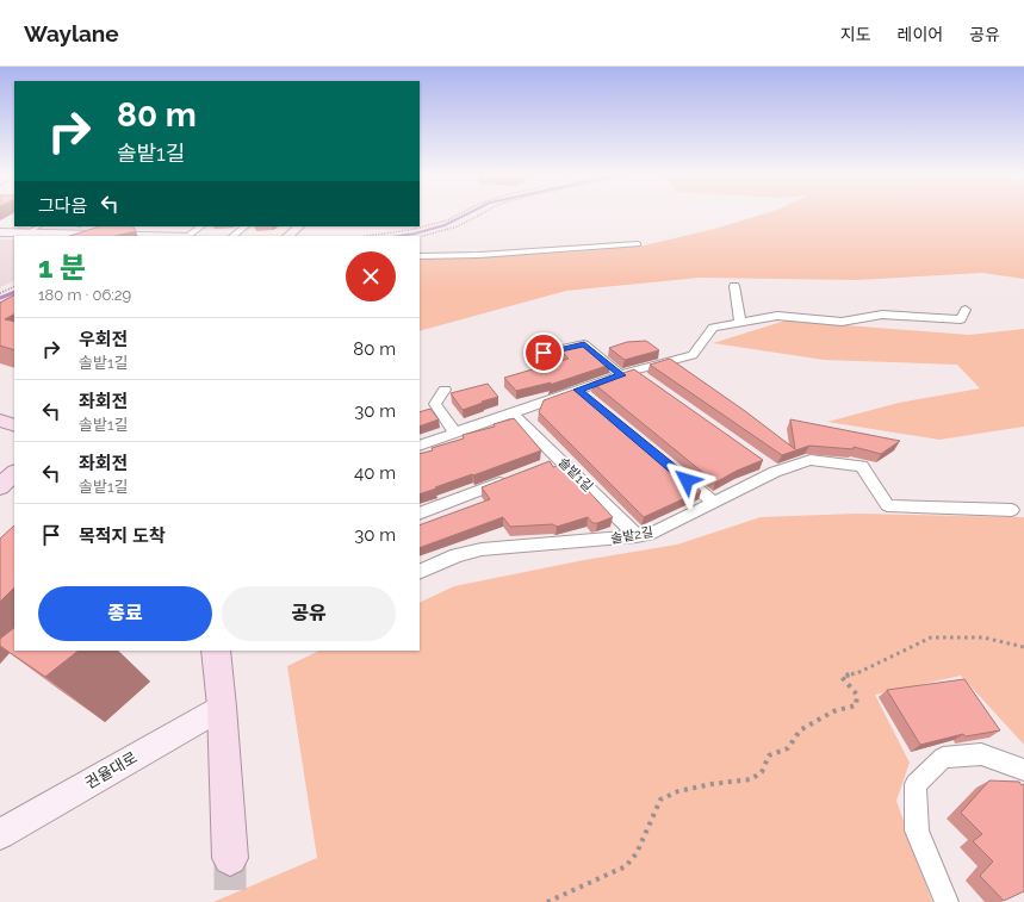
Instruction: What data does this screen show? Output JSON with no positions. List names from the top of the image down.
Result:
{
  "streets": {
    "street": ["솔밭1길", "솔밭2길", "권율대로"]
  },
  "crossings": [
    ["솔밭1길", "솔밭2길"]
  ],
  "page": {
    "header": "Waylane",
    "nav": ["지도", "레이어", "공유"],
    "turn": ["80 m", "솔밭1길"],
    "then": "그다음",
    "heading": ["1 분", "180 m · 06:29"],
    "list": [
      {
        "name": "우회전",
        "note": "솔밭1길",
        "value": "80 m"
      },
      {
        "name": "좌회전",
        "note": "솔밭1길",
        "value": "30 m"
      },
      {
        "name": "좌회전",
        "note": "솔밭1길",
        "value": "40 m"
      },
      {
        "name": "목적지 도착",
        "value": "30 m"
      }
    ],
    "buttons": ["종료", "공유"]
  }
}
